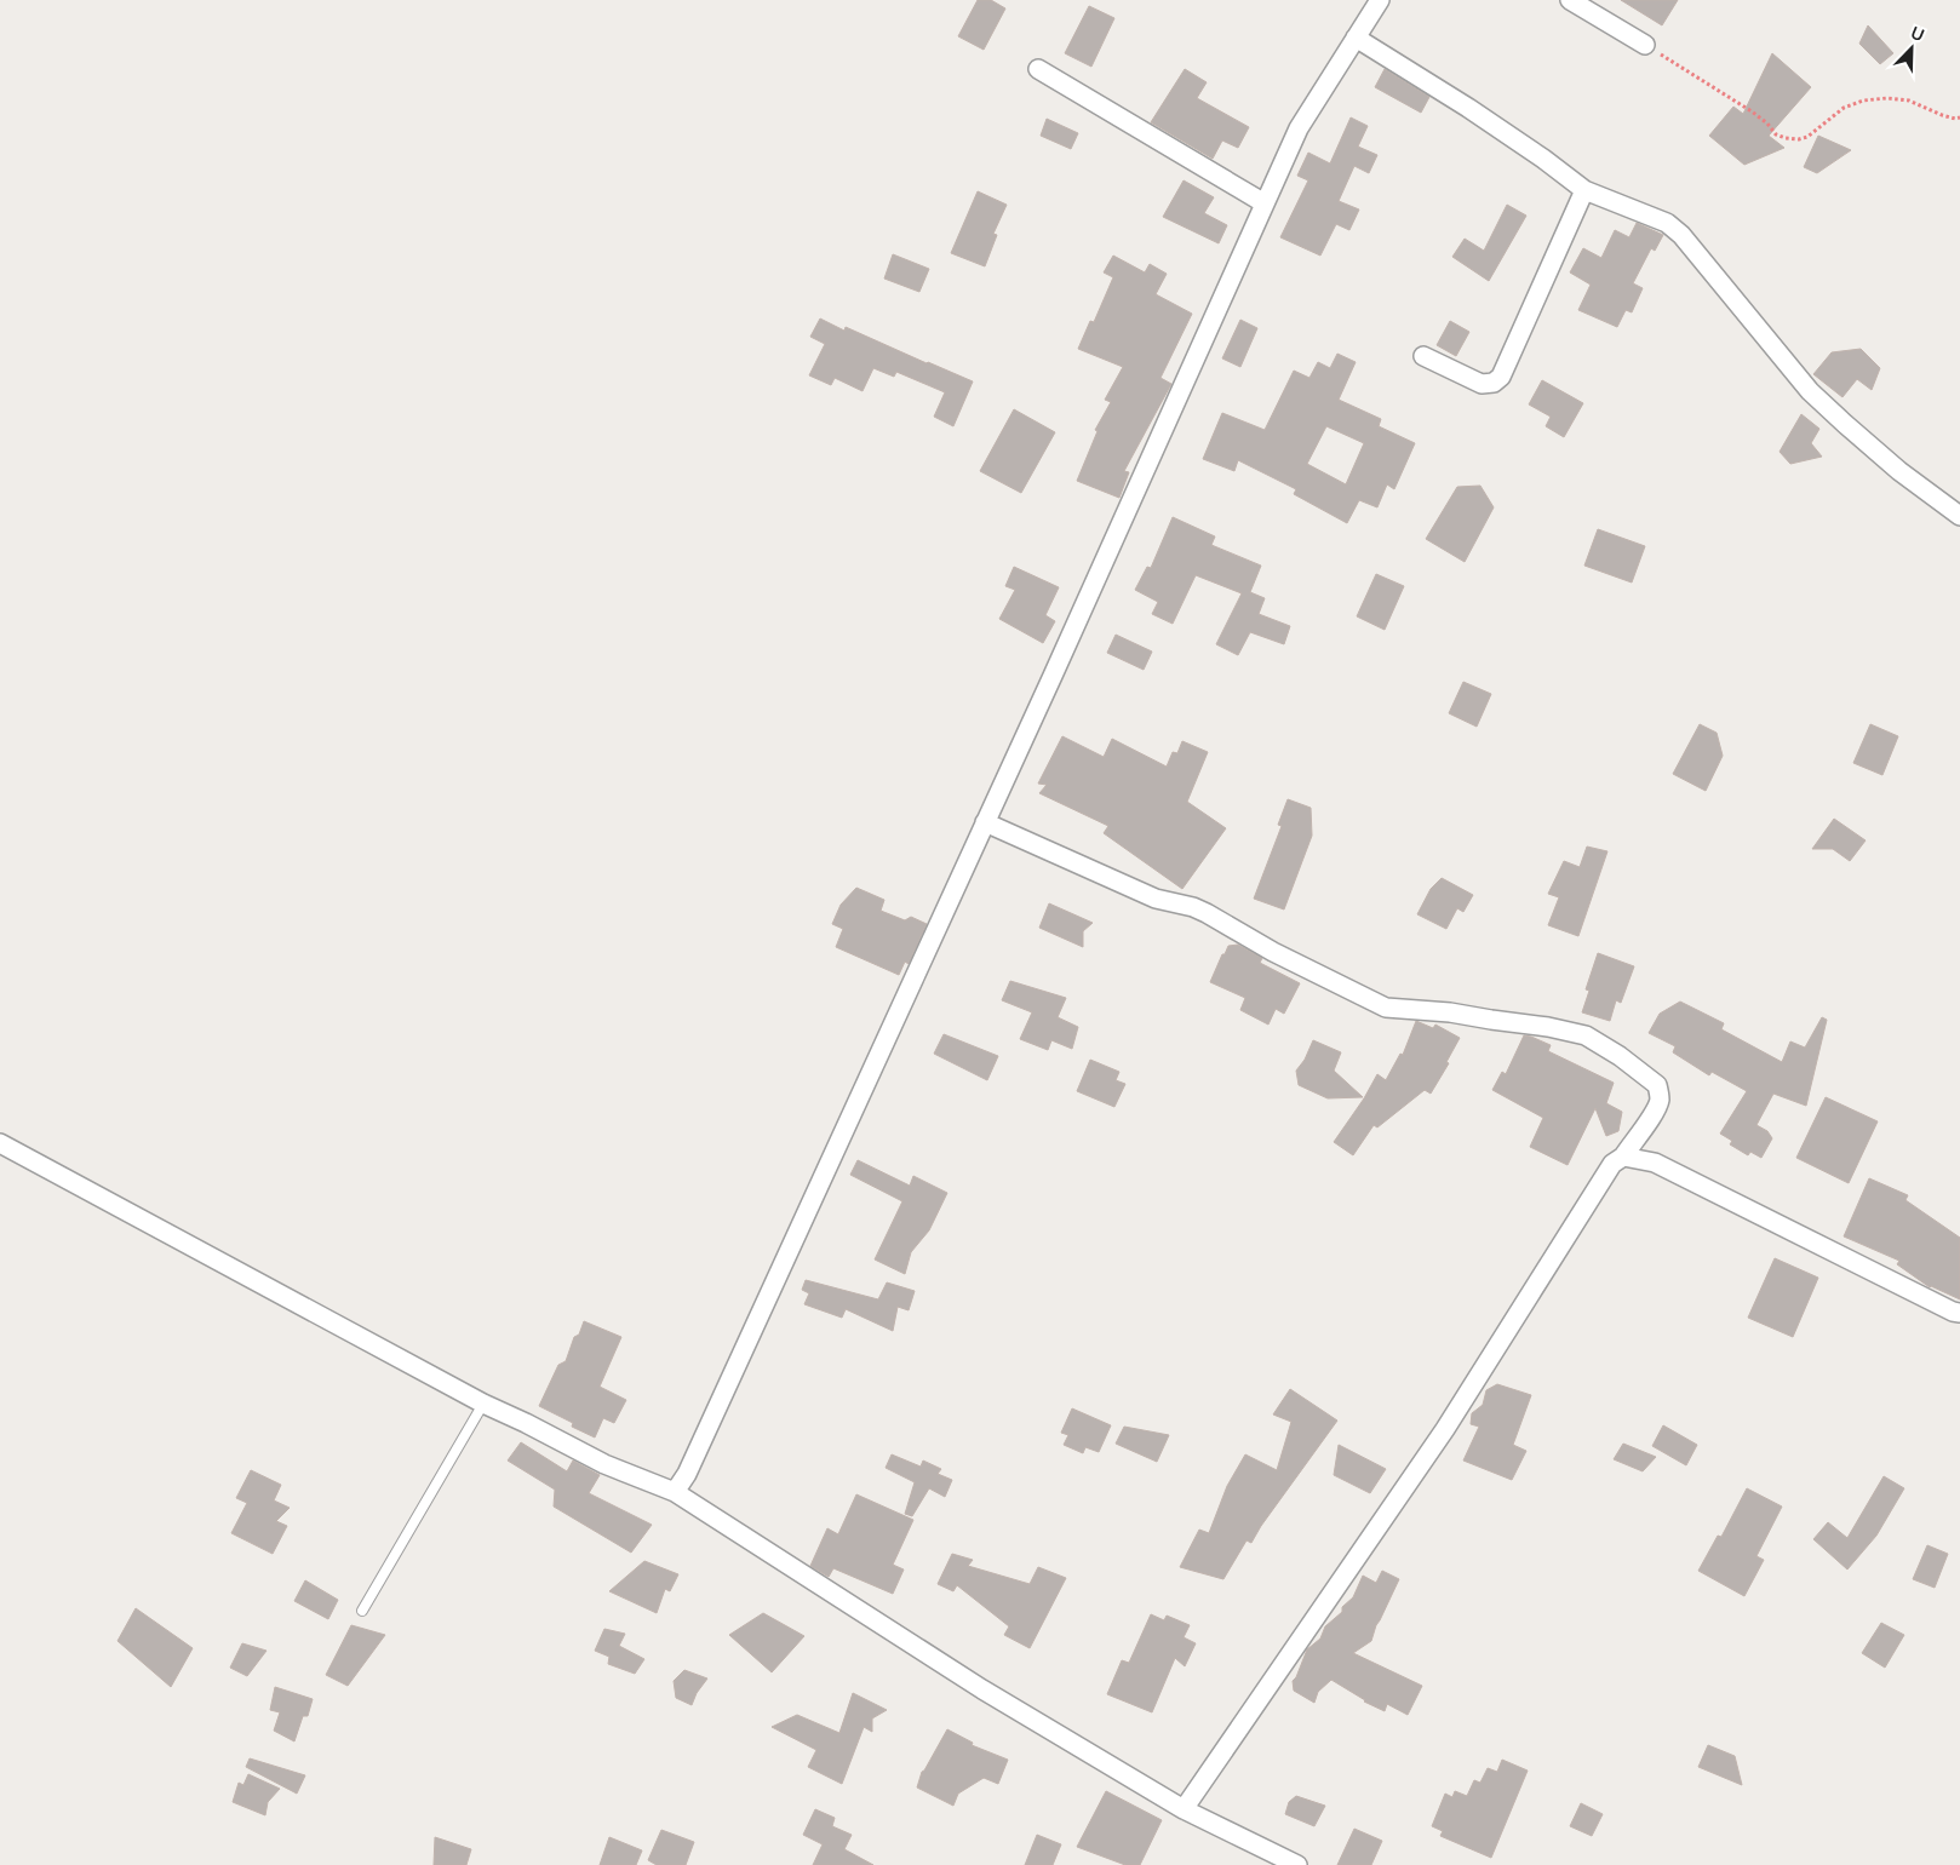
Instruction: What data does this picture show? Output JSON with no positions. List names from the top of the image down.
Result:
{
  "north": "top right"
}
